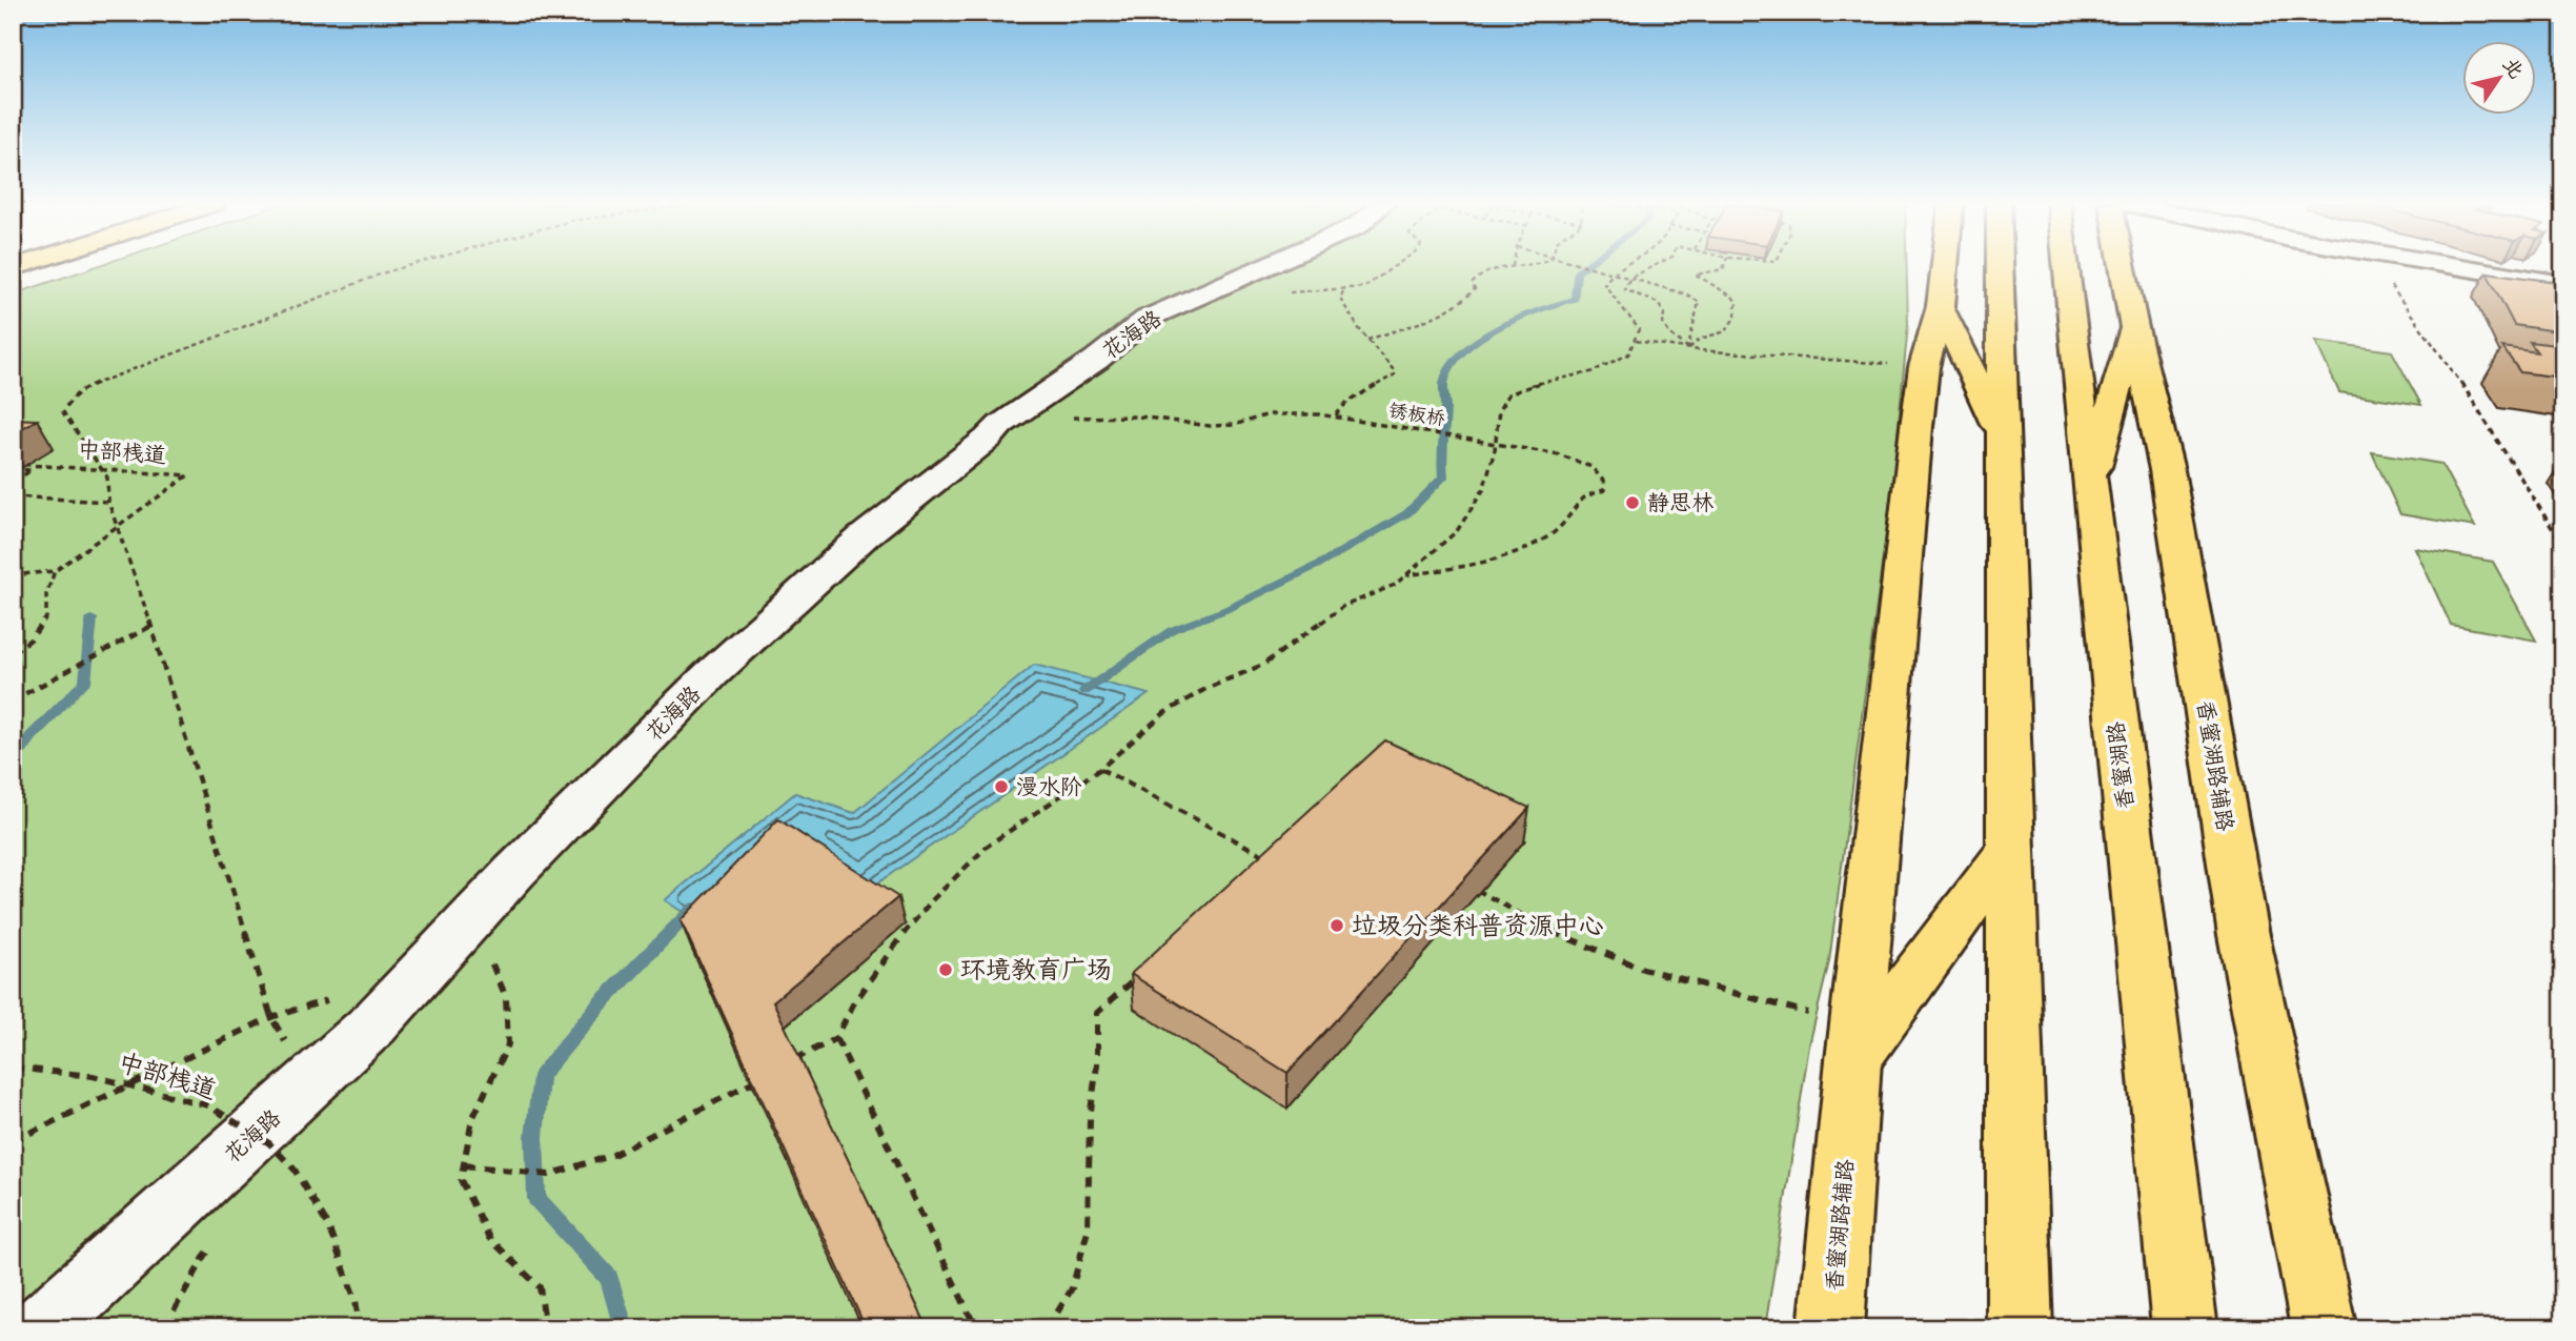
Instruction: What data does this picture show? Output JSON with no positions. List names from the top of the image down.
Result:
{
  "streets": {
    "main road": ["香蜜湖路", "香蜜湖路辅路"],
    "street": ["花海路"],
    "path": ["锈板桥", "中部栈道"]
  },
  "crossings": [
    ["花海路", "锈板桥"]
  ],
  "places": [
    "静思林",
    "漫水阶",
    "垃圾分类科普资源中心",
    "环境教育广场"
  ],
  "north": "top right"
}
